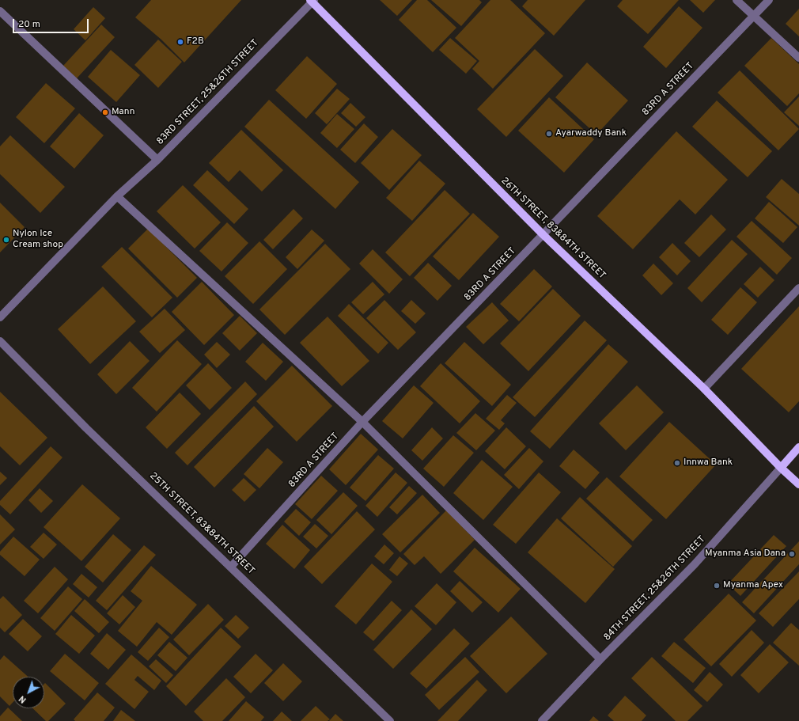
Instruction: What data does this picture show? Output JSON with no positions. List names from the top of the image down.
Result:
{
  "streets": {
    "main road": ["26TH STREET, 83&84TH STREET"],
    "street": [
      "83RD A STREET",
      "83RD STREET, 25&26TH STREET",
      "25TH STREET, 83&84TH STREET",
      "84TH STREET, 25&26TH STREET"
    ]
  },
  "crossings": [
    ["83RD A STREET", "26TH STREET, 83&84TH STREET"],
    ["83RD A STREET", "25TH STREET, 83&84TH STREET"],
    ["83RD STREET, 25&26TH STREET", "26TH STREET, 83&84TH STREET"],
    ["26TH STREET, 83&84TH STREET", "84TH STREET, 25&26TH STREET"]
  ],
  "places": [
    "F2B",
    "Mann",
    "Ayarwaddy Bank",
    "Nylon Ice Cream shop",
    "Innwa Bank",
    "Myanma Asia Dana",
    "Myanma Apex"
  ],
  "scale_bar": "20 m",
  "north": "bottom left"
}
